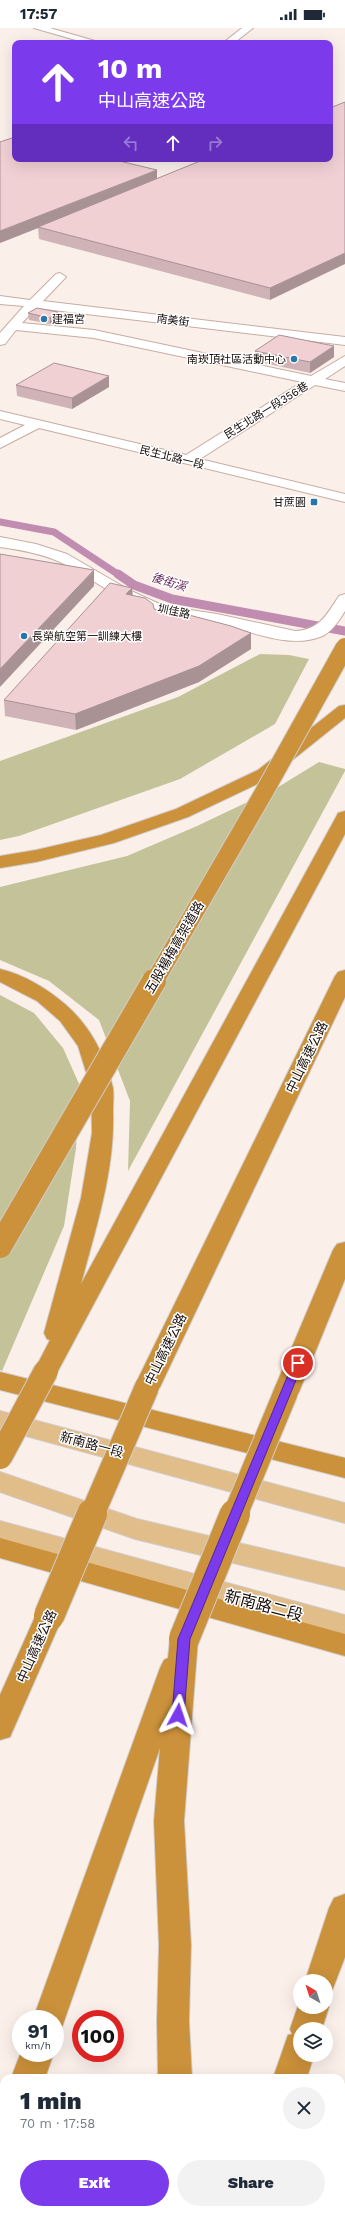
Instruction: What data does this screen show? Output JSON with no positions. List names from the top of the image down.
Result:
{
  "streets": {
    "highway": ["五股楊梅高架道路", "中山高速公路"],
    "main road": ["新南路一段", "新南路二段"],
    "street": [
      "南美街",
      "民生北路一段356巷",
      "民生北路一段",
      "圳佳路"
    ]
  },
  "crossings": [
    ["民生北路一段356巷", "民生北路一段"]
  ],
  "water": ["後街溪"],
  "places": {
    "other": ["建福宮", "南崁頂社區活動中心", "長榮航空第一訓練大樓"],
    "transit": ["甘蔗園"]
  },
  "north": "top left",
  "page": {
    "status": "17:57",
    "turn": ["10 m", "中山高速公路"],
    "speed": "91 km/h",
    "limit": "100",
    "heading": ["1 min", "70 m · 17:58"],
    "buttons": ["Exit", "Share"]
  }
}
